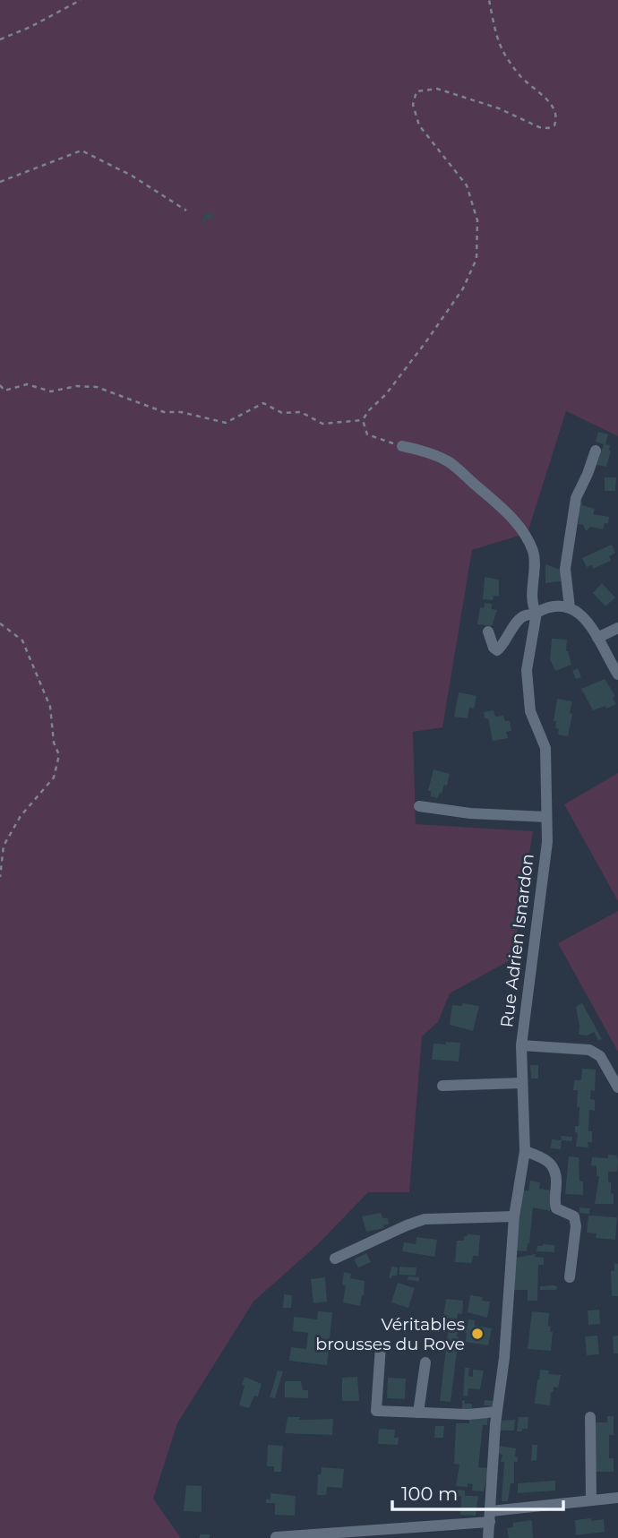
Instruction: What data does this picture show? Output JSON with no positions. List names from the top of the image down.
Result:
{
  "streets": {
    "street": ["Rue Adrien Isnardon"]
  },
  "places": ["Véritables brousses du Rove"],
  "scale_bar": "100 m"
}
